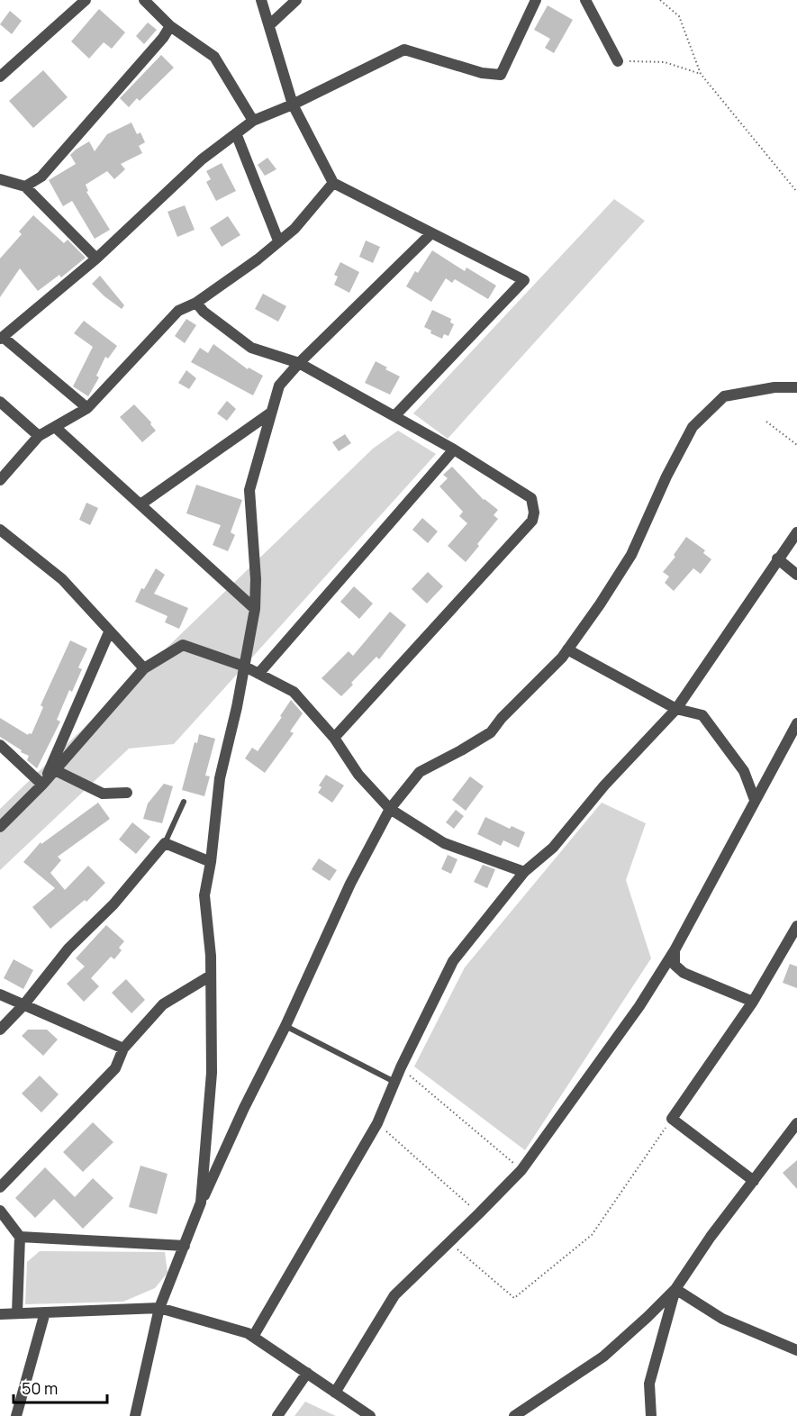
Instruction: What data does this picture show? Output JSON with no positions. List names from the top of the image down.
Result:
{
  "scale_bar": "50 m"
}
